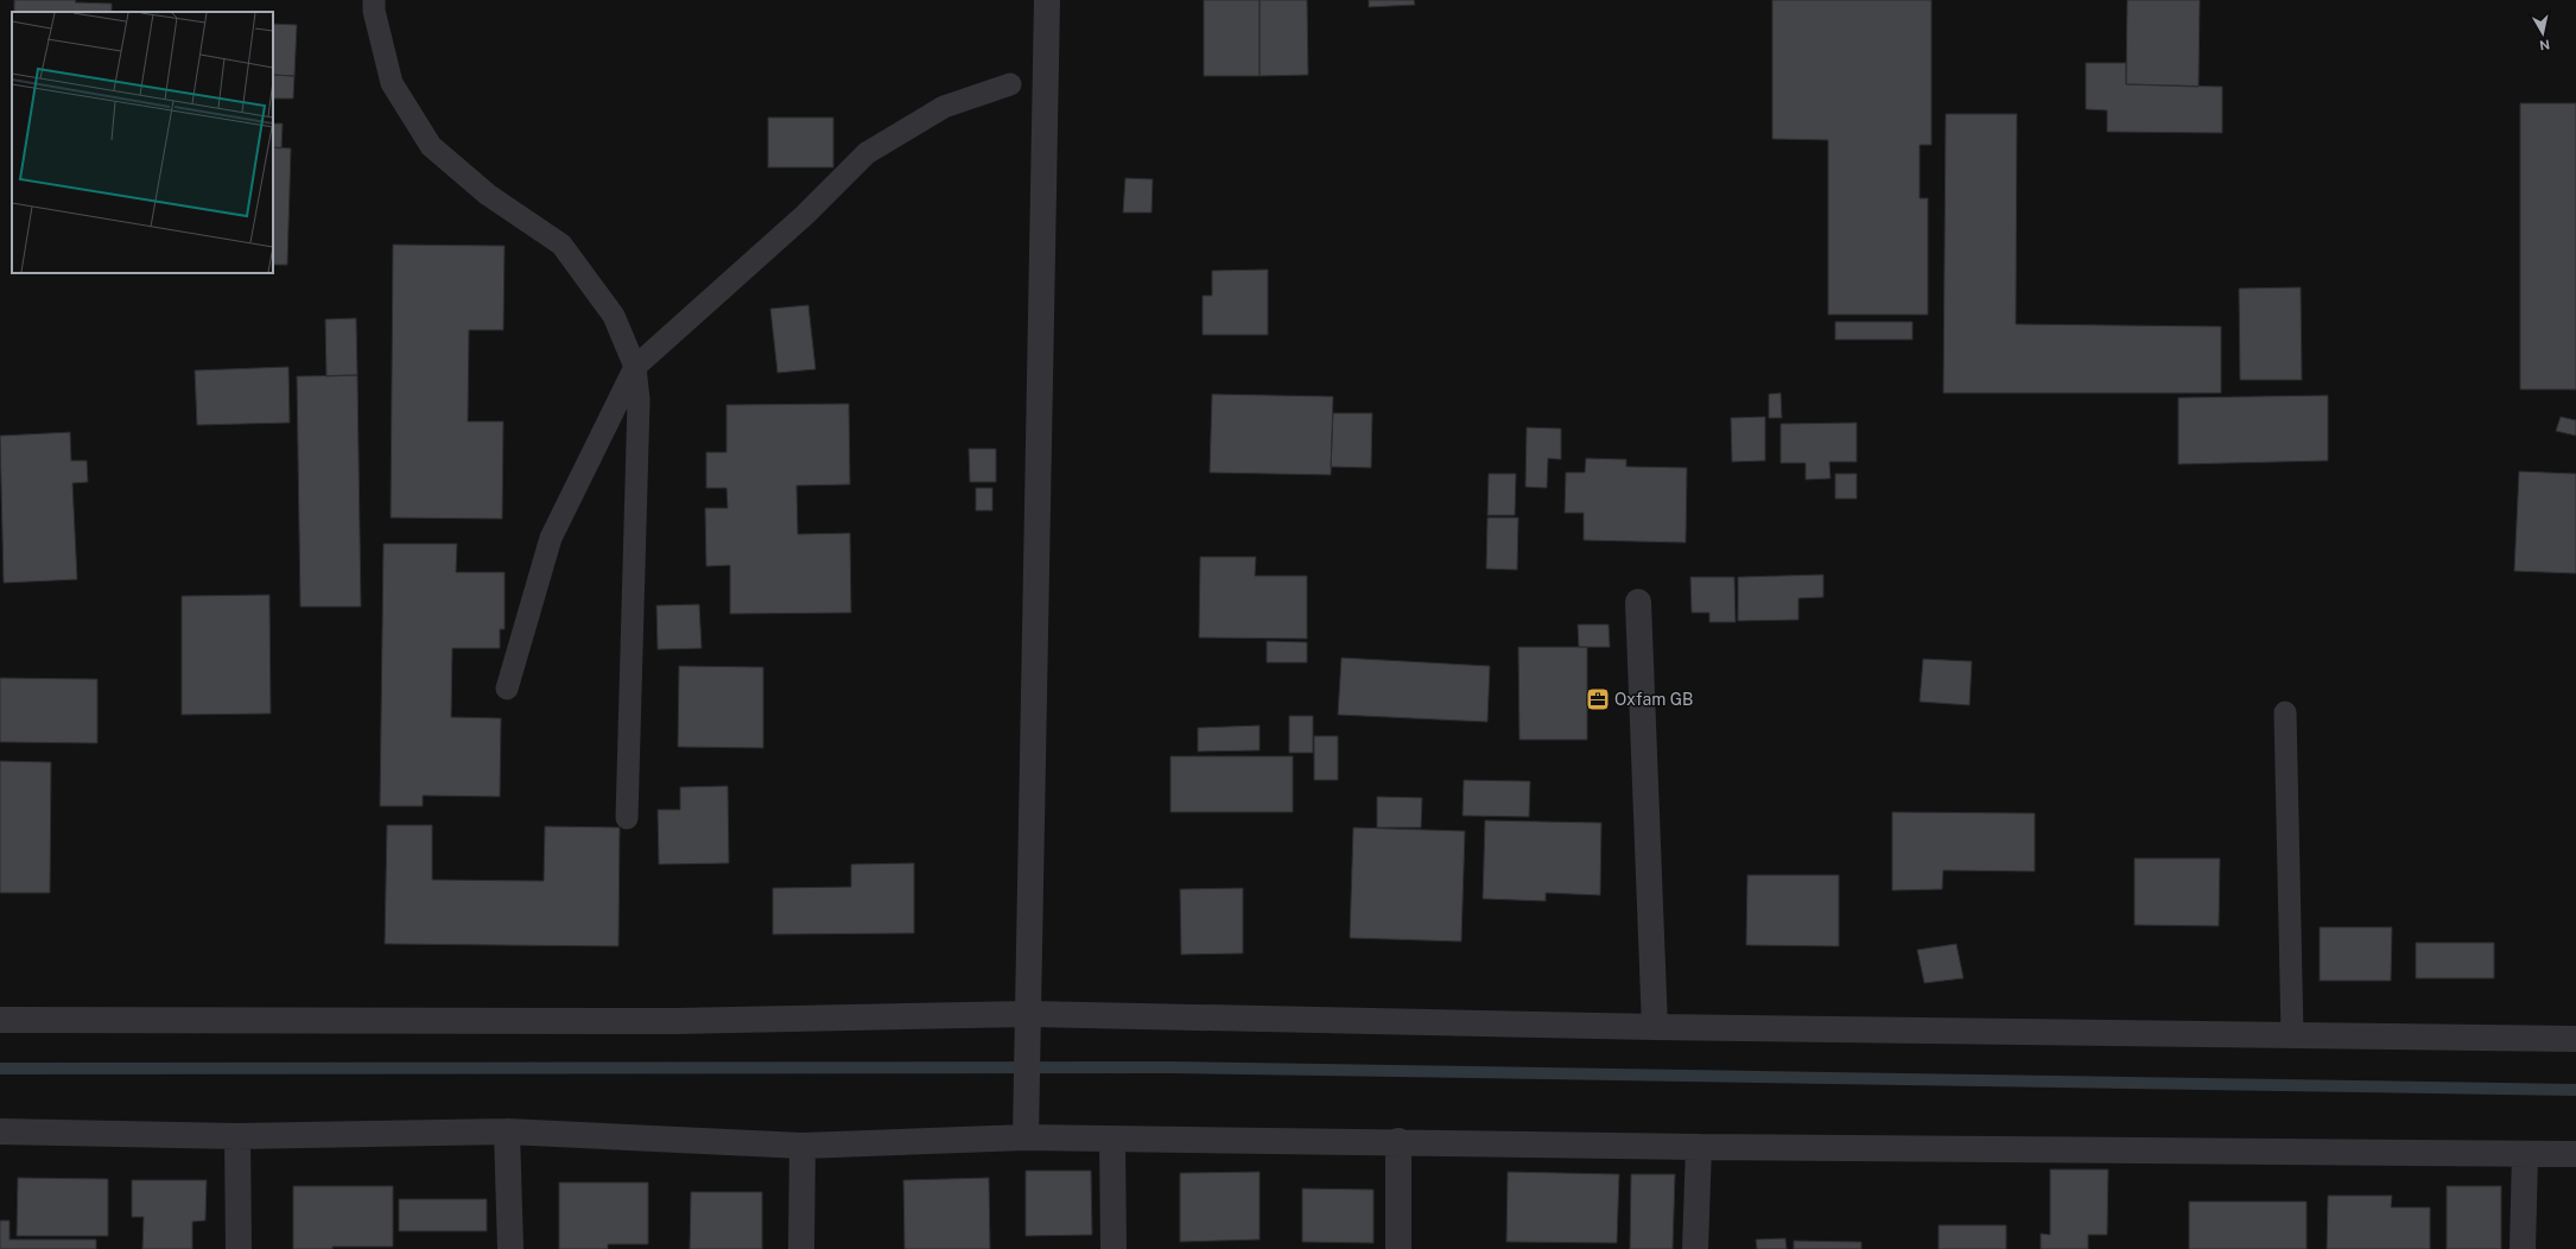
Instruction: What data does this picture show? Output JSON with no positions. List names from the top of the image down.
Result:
{
  "places": {
    "office": ["Oxfam GB"]
  },
  "north": "bottom"
}
